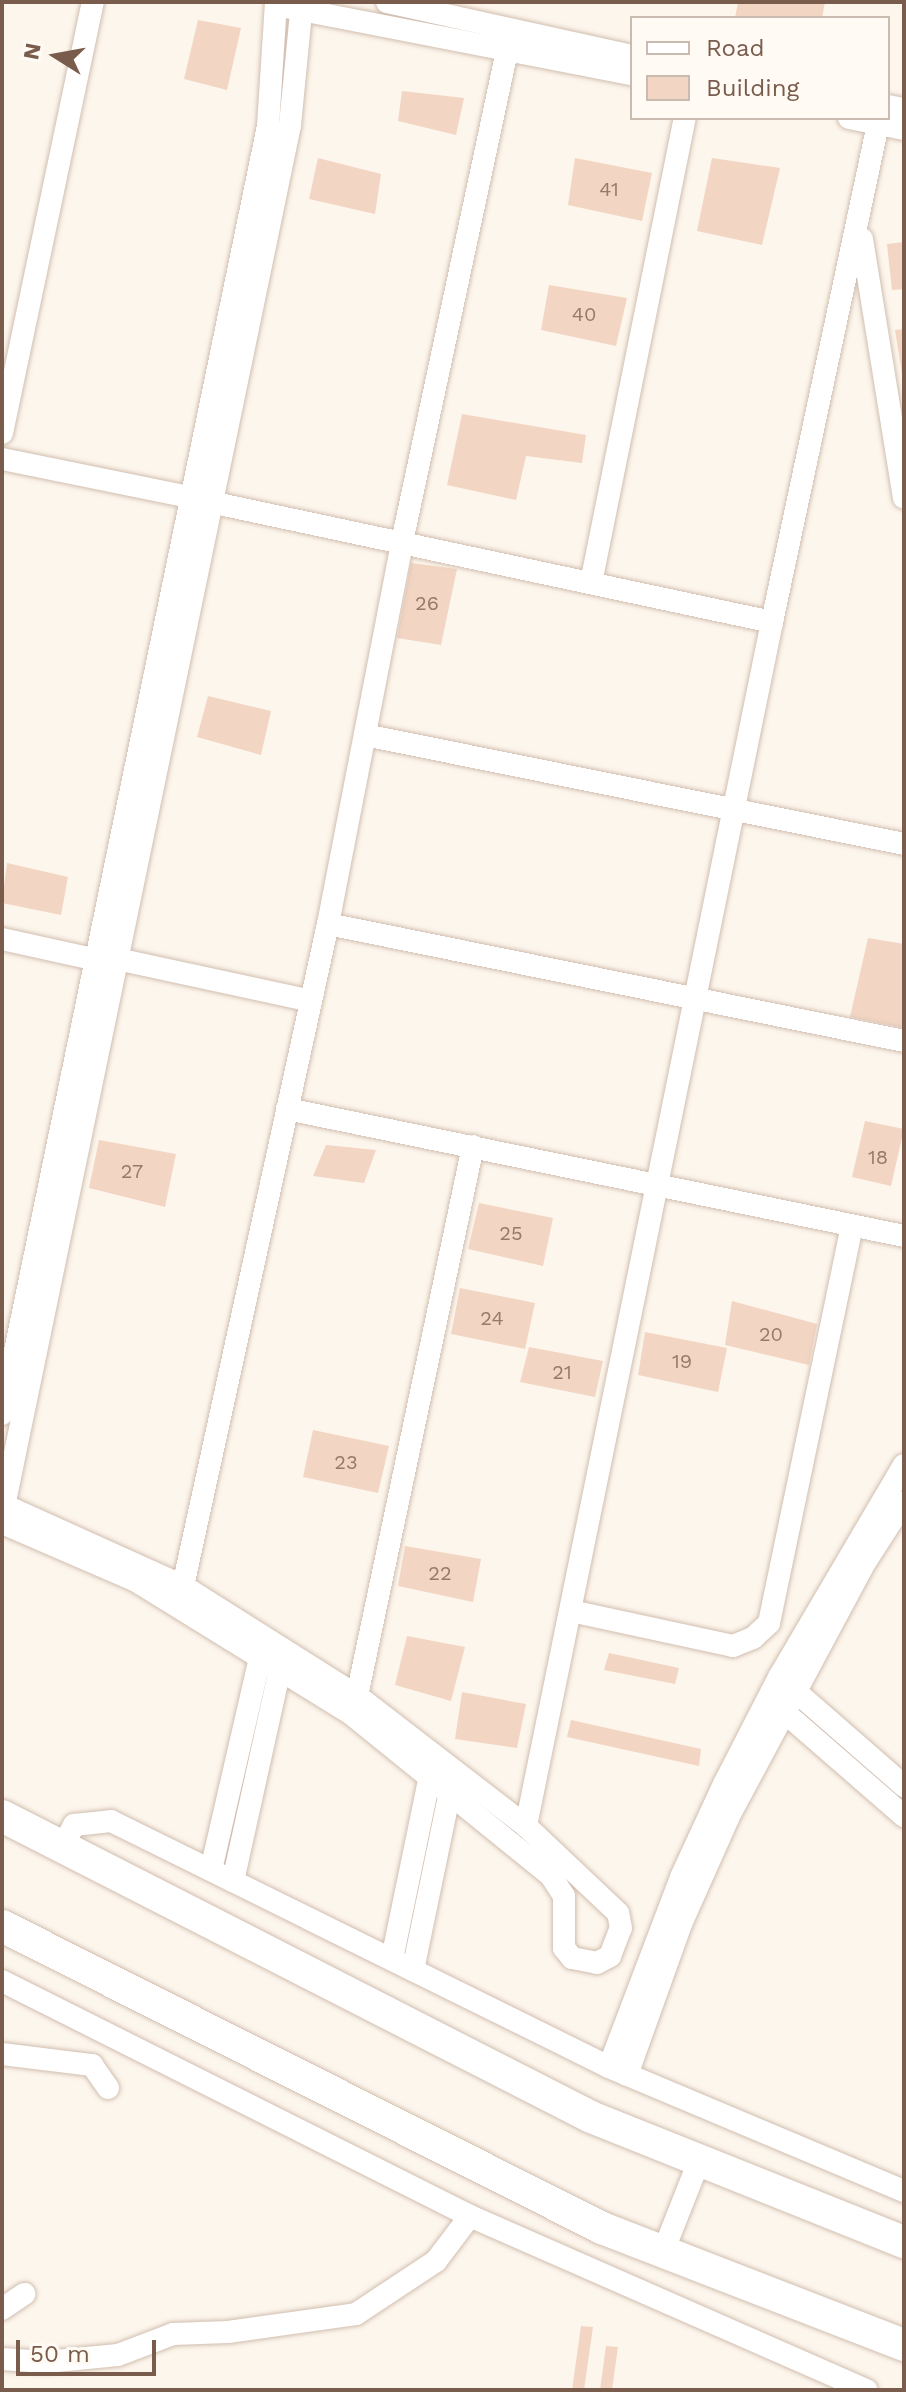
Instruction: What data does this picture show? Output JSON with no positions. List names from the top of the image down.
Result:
{
  "house_numbers": [
    "41",
    "40",
    "26",
    "18",
    "27",
    "25",
    "24",
    "20",
    "19",
    "21",
    "23",
    "22"
  ],
  "legend": ["Road", "Building"],
  "scale_bar": "50 m",
  "north": "left"
}
